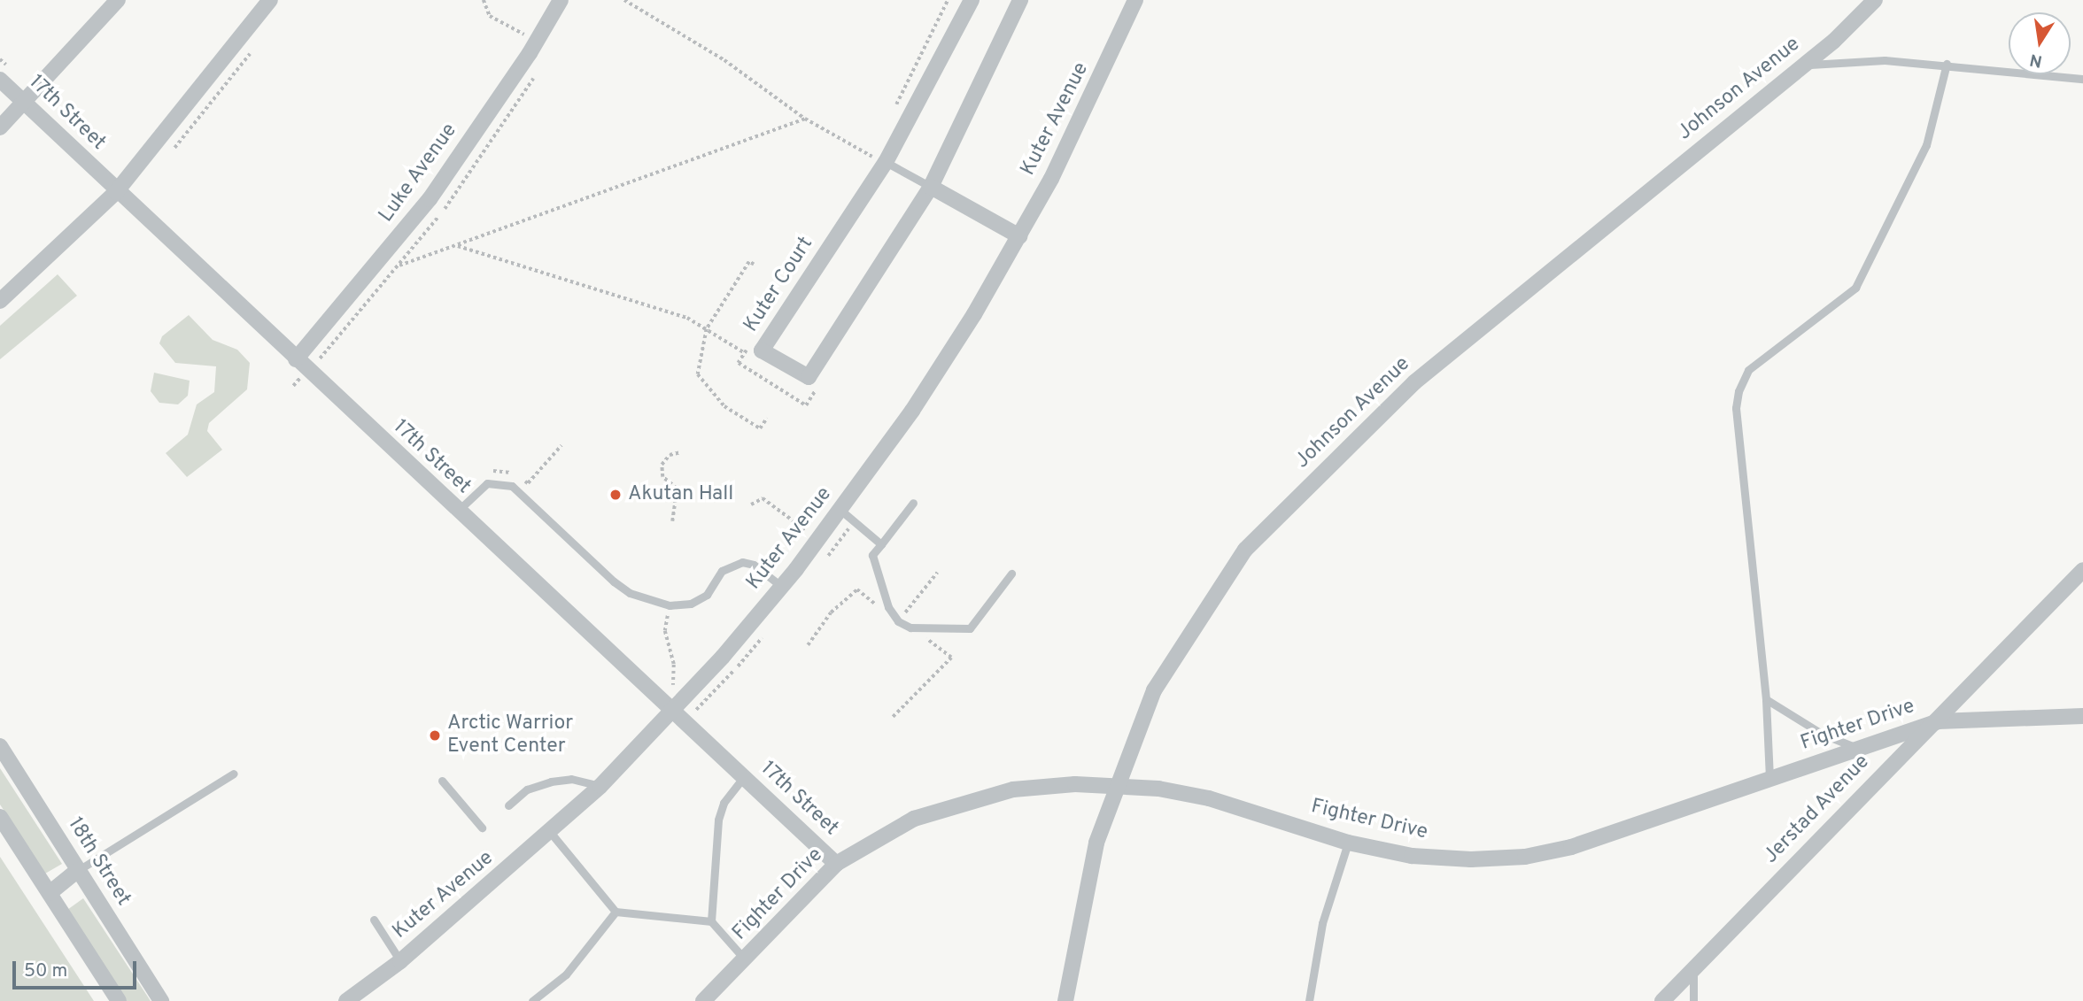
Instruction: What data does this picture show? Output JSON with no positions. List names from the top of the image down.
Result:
{
  "streets": {
    "street": [
      "Johnson Avenue",
      "17th Street",
      "Kuter Avenue",
      "Luke Avenue",
      "Kuter Court",
      "Fighter Drive",
      "Jerstad Avenue",
      "18th Street"
    ]
  },
  "crossings": [
    ["Johnson Avenue", "Fighter Drive"],
    ["17th Street", "Kuter Avenue"],
    ["17th Street", "Luke Avenue"],
    ["17th Street", "Fighter Drive"],
    ["Fighter Drive", "Jerstad Avenue"]
  ],
  "places": ["Akutan Hall", "Arctic Warrior Event Center"],
  "scale_bar": "50 m",
  "north": "bottom"
}
